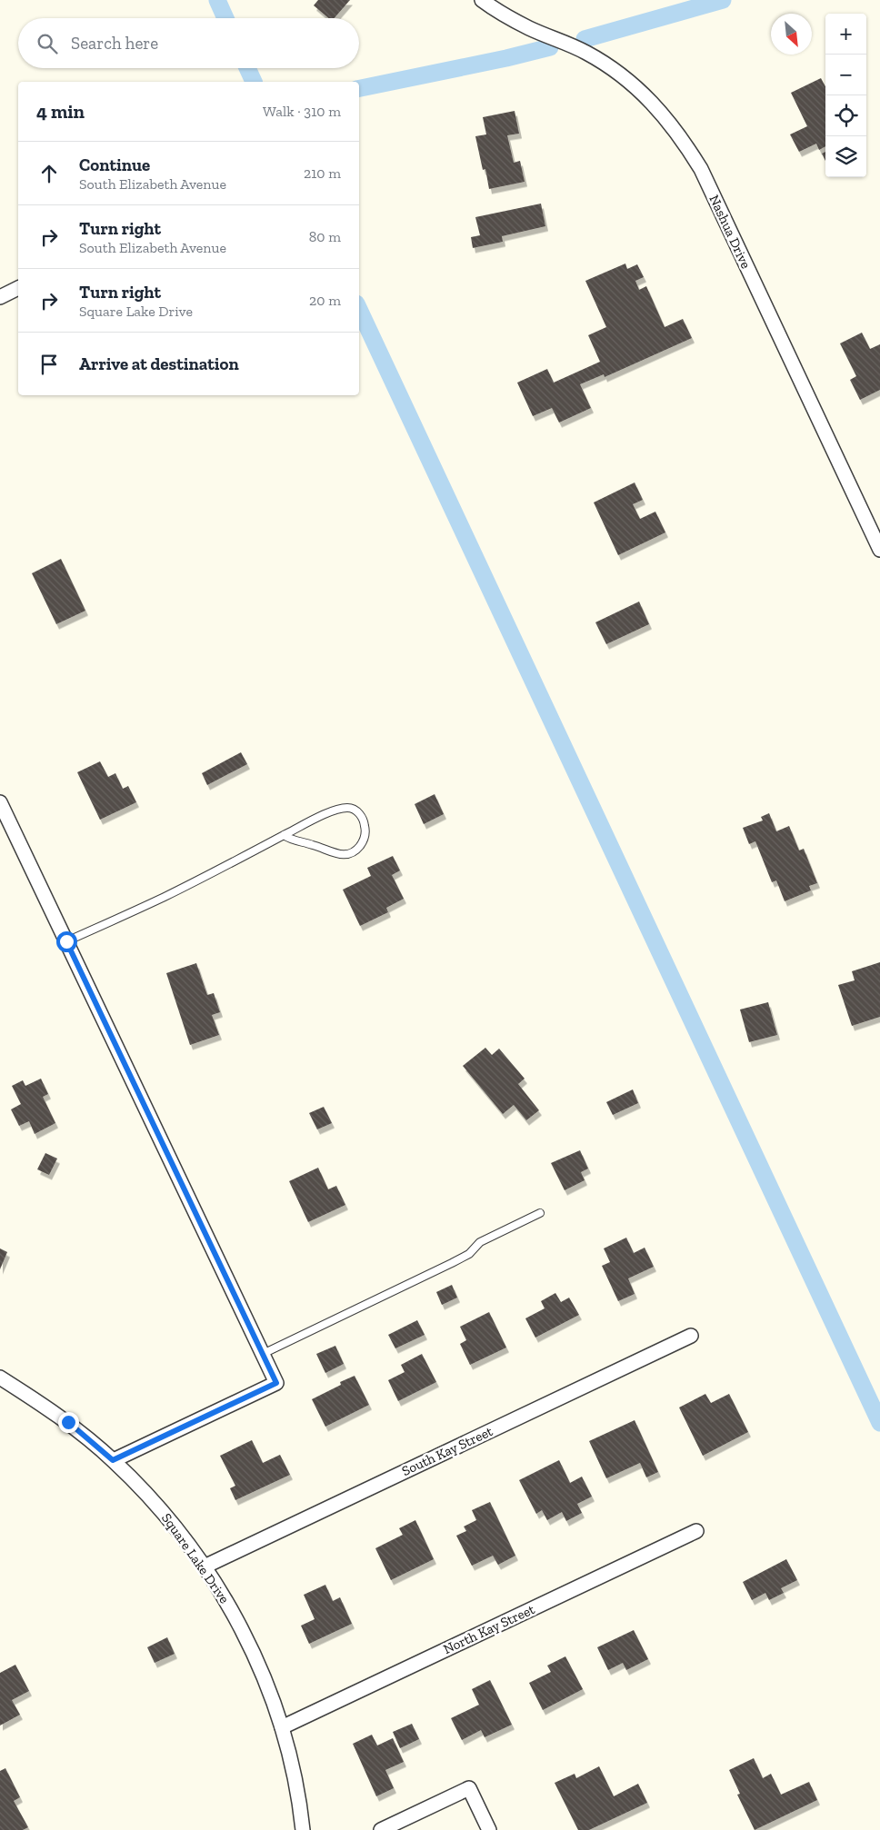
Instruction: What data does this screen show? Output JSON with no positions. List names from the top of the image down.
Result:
{
  "streets": {
    "street": [
      "Nashua Drive",
      "South Kay Street",
      "Square Lake Drive",
      "North Kay Street"
    ]
  },
  "crossings": [
    ["South Kay Street", "Square Lake Drive"],
    ["Square Lake Drive", "North Kay Street"]
  ],
  "north": "bottom right",
  "page": {
    "map_buttons": ["+", "−"],
    "search": "Search here",
    "heading": ["4 min", "Walk · 310 m"],
    "list": [
      ["Continue", "South Elizabeth Avenue", "210 m"],
      ["Turn right", "South Elizabeth Avenue", "80 m"],
      ["Turn right", "Square Lake Drive", "20 m"],
      "Arrive at destination"
    ]
  }
}
